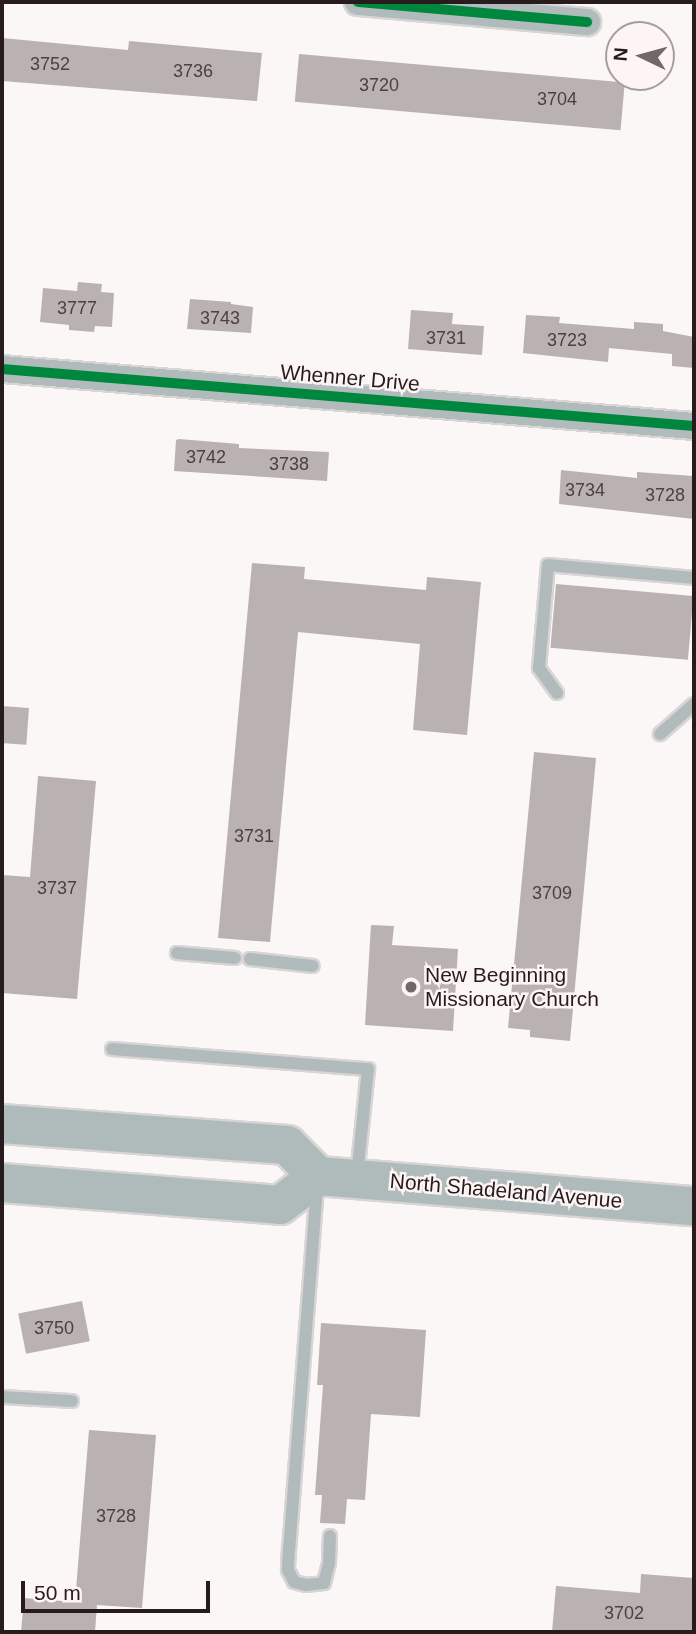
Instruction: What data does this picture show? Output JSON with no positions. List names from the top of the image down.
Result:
{
  "streets": {
    "main road": ["North Shadeland Avenue"],
    "street": ["Whenner Drive"]
  },
  "places": ["New Beginning Missionary Church"],
  "house_numbers": [
    "3752",
    "3736",
    "3720",
    "3704",
    "3777",
    "3743",
    "3731",
    "3723",
    "3742",
    "3738",
    "3734",
    "3728",
    "3731",
    "3737",
    "3709",
    "3750",
    "3728",
    "3702"
  ],
  "scale_bar": "50 m",
  "north": "left"
}
